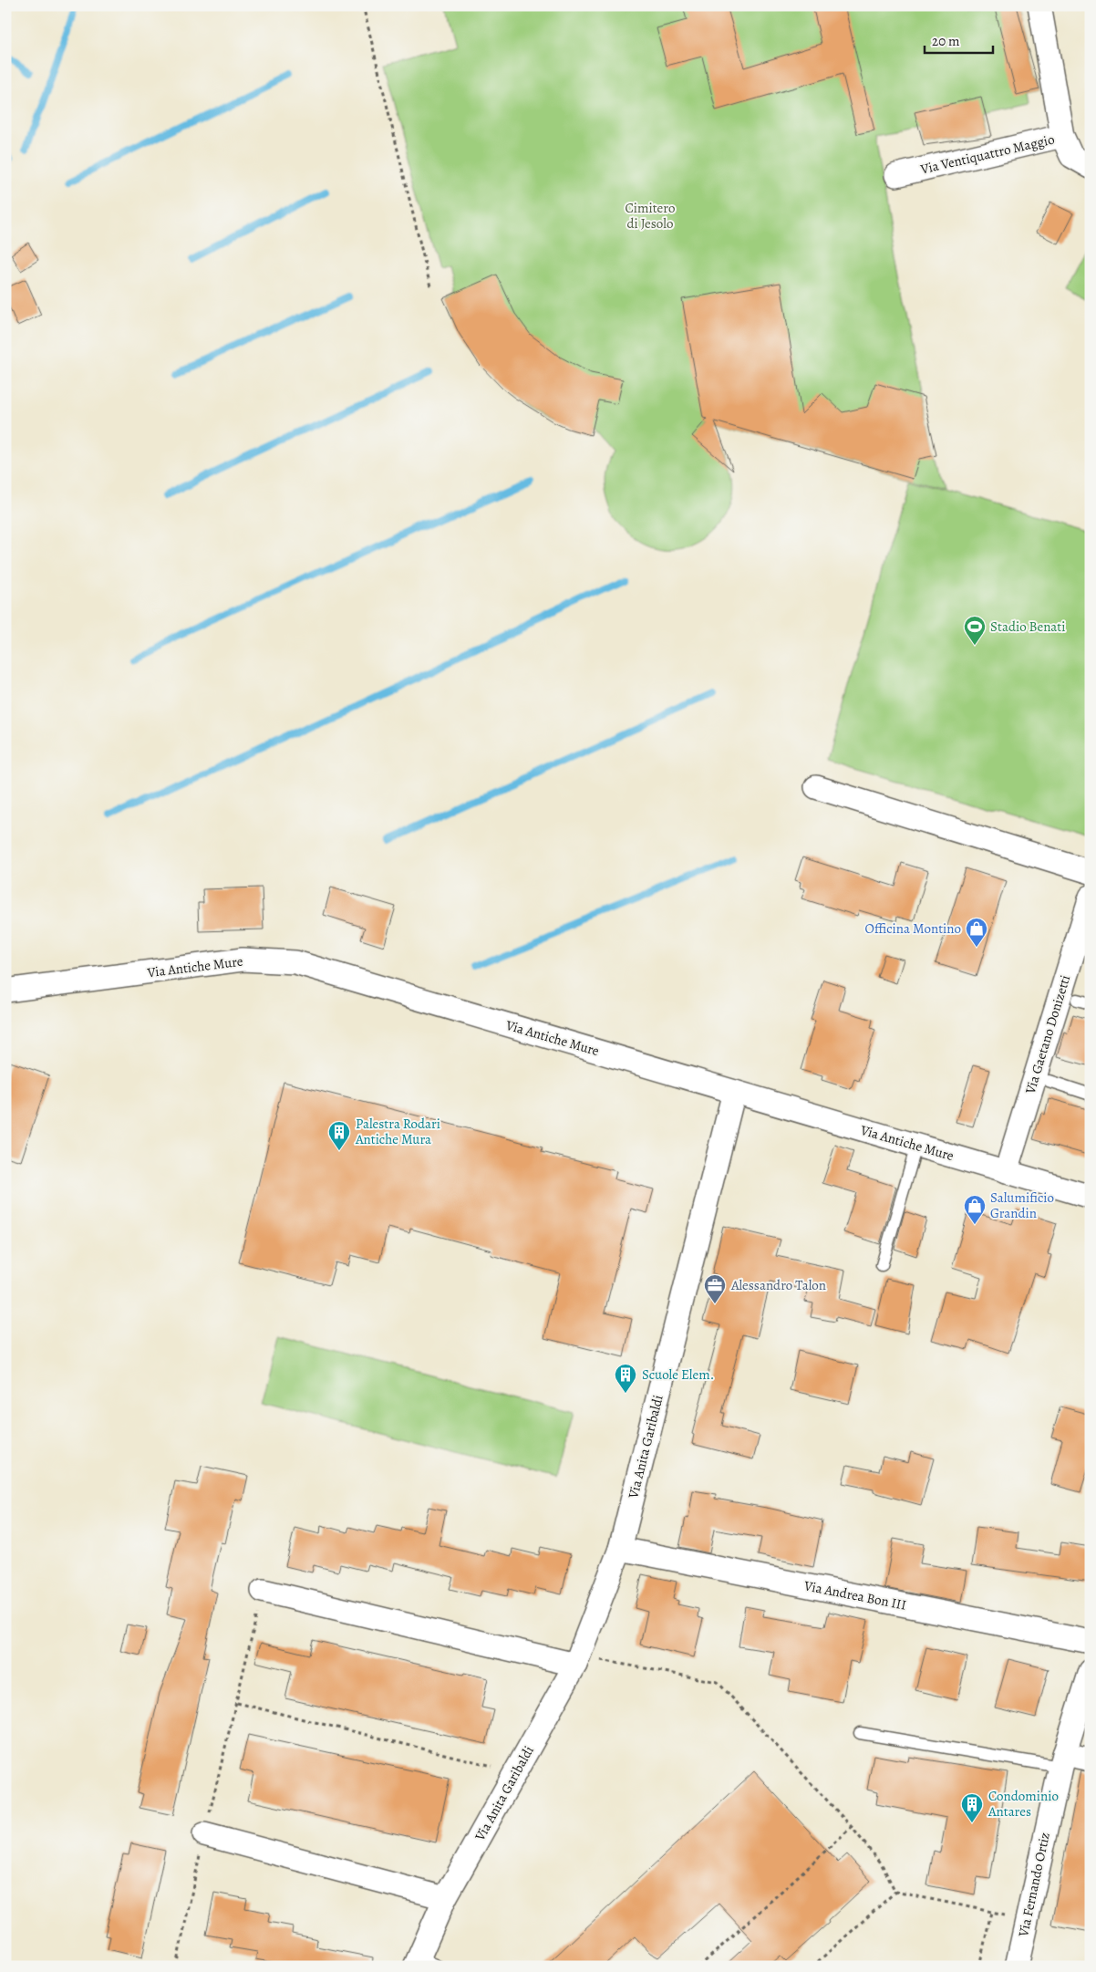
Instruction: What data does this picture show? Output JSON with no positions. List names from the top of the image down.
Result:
{
  "streets": {
    "street": [
      "Via Ventiquattro Maggio",
      "Via Antiche Mure",
      "Via Gaetano Donizetti",
      "Via Anita Garibaldi",
      "Via Andrea Bon III",
      "Via Fernando Ortiz"
    ]
  },
  "crossings": [
    ["Via Antiche Mure", "Via Gaetano Donizetti"],
    ["Via Antiche Mure", "Via Anita Garibaldi"],
    ["Via Anita Garibaldi", "Via Andrea Bon III"]
  ],
  "parks": ["Cimitero di Jesolo"],
  "places": {
    "sports": ["Stadio Benati"],
    "shop": ["Officina Montino", "Salumificio Grandin"],
    "building": ["Palestra Rodari Antiche Mura", "Scuole Elem.", "Condominio Antares"],
    "office": ["Alessandro Talon"]
  },
  "scale_bar": "20 m"
}
